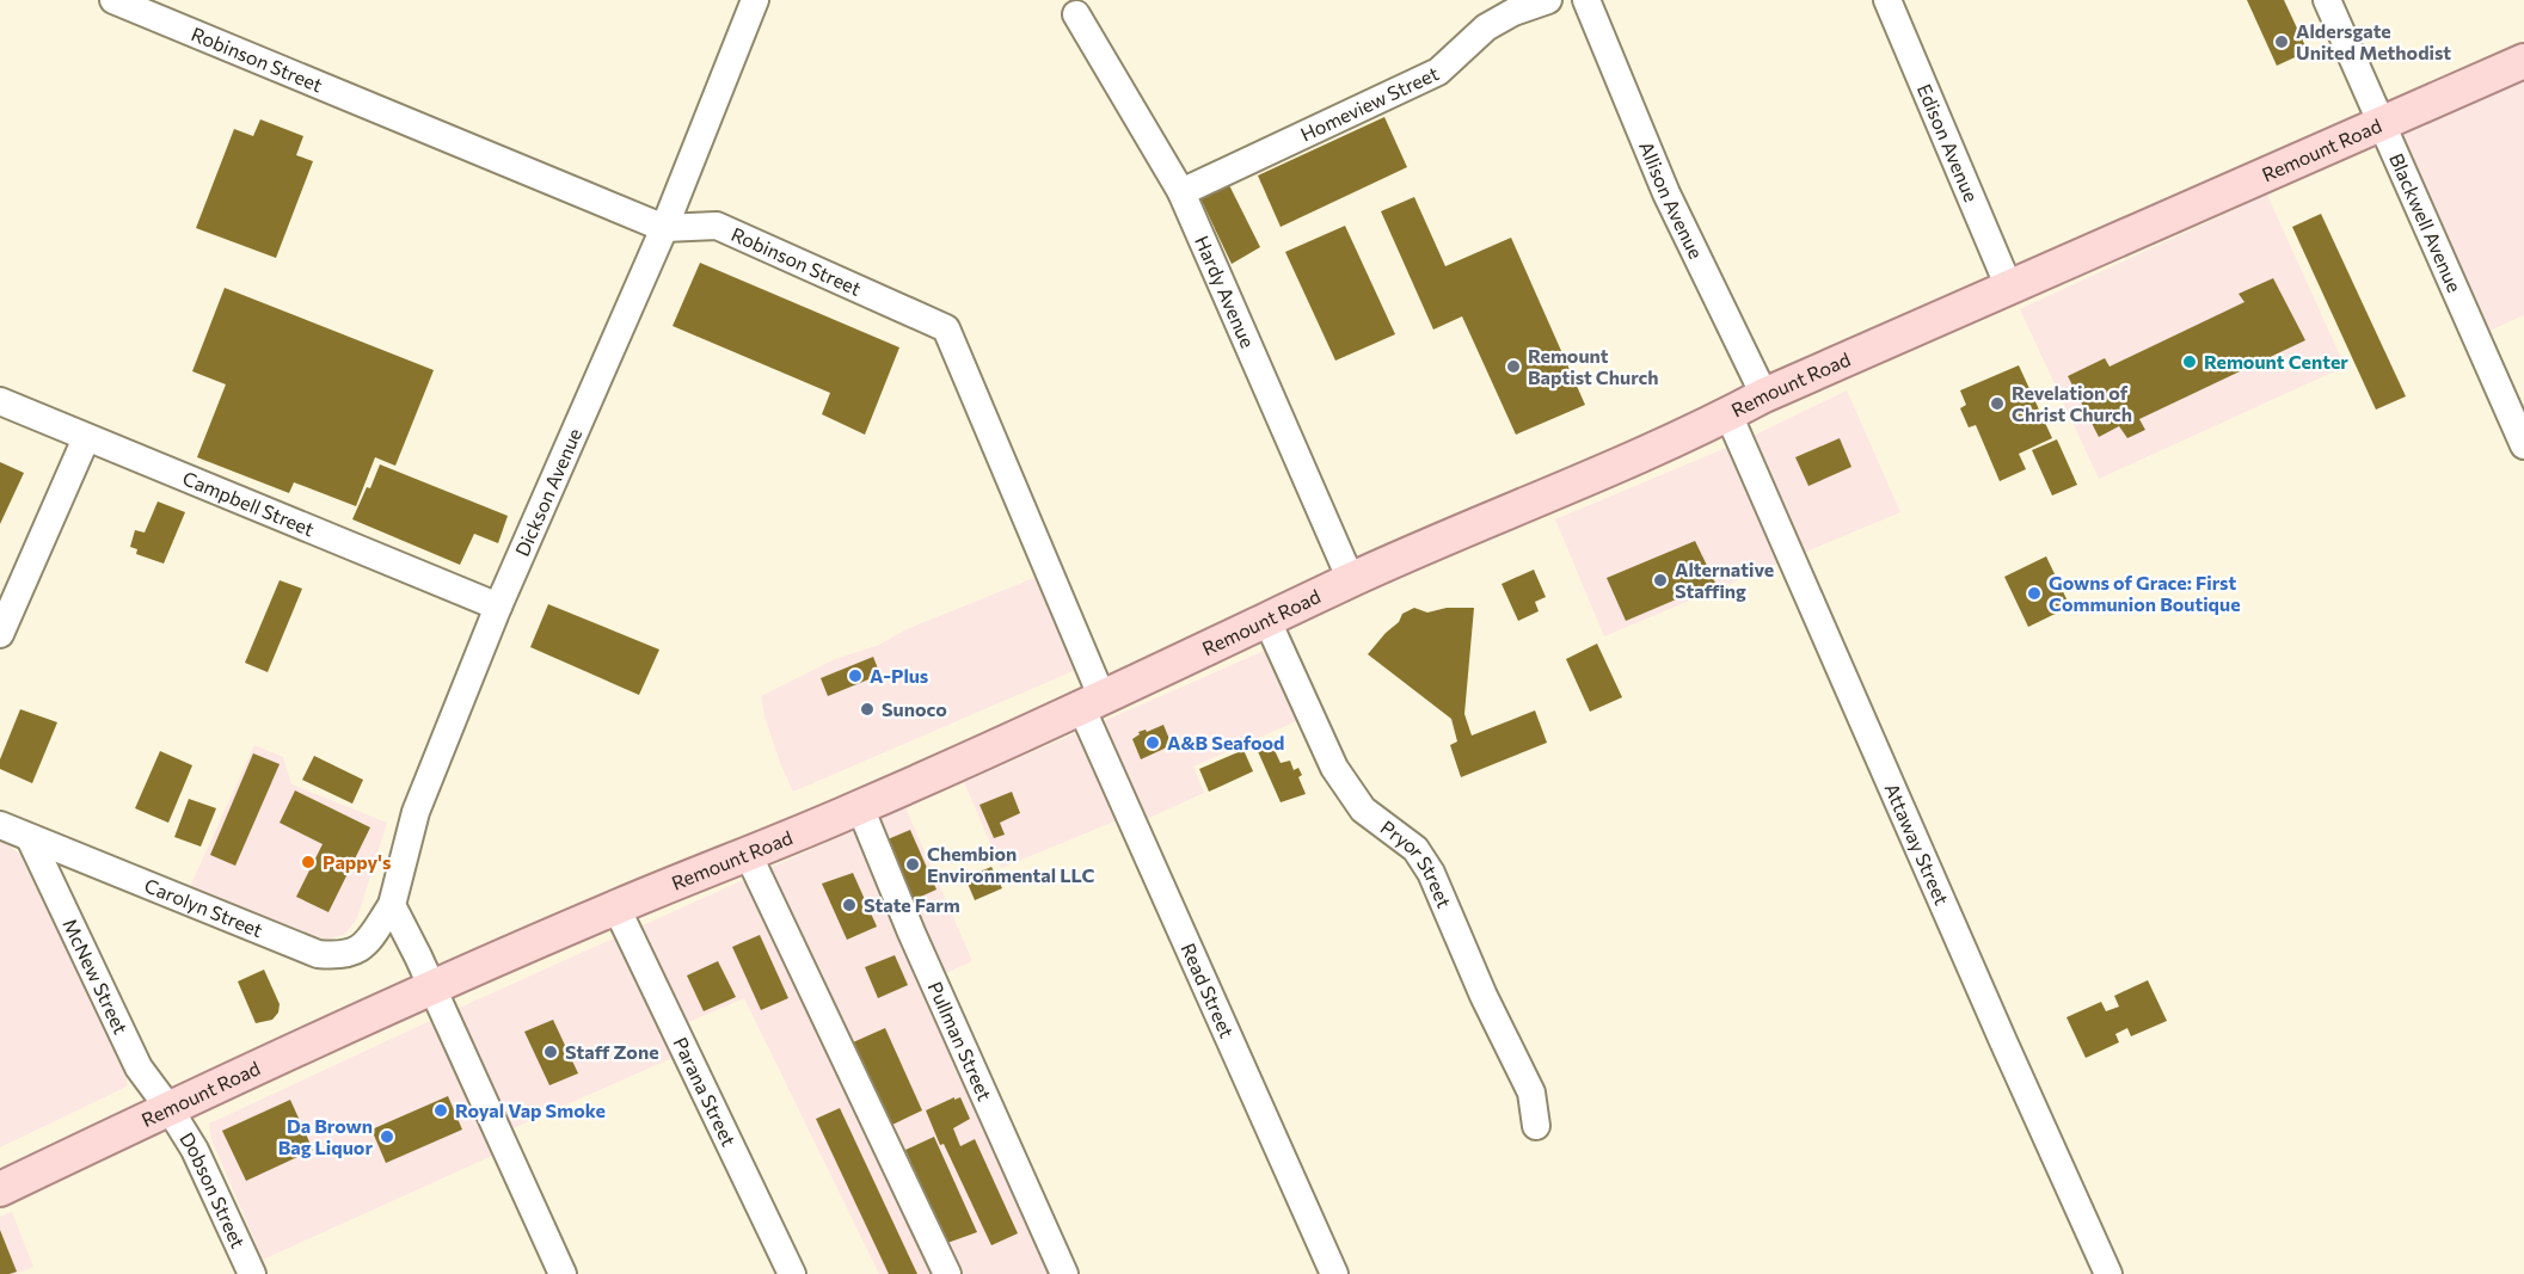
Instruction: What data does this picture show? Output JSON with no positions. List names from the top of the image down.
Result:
{
  "streets": {
    "main road": ["Remount Road"],
    "street": [
      "Robinson Street",
      "Homeview Street",
      "Edison Avenue",
      "Allison Avenue",
      "Blackwell Avenue",
      "Hardy Avenue",
      "Dickson Avenue",
      "Campbell Street",
      "Attaway Street",
      "Pryor Street",
      "Carolyn Street",
      "McNew Street",
      "Read Street",
      "Pullman Street",
      "Parana Street",
      "Dobson Street"
    ]
  },
  "crossings": [
    ["Robinson Street", "Remount Road"],
    ["Robinson Street", "Dickson Avenue"],
    ["Robinson Street", "Read Street"],
    ["Homeview Street", "Hardy Avenue"],
    ["Edison Avenue", "Remount Road"],
    ["Remount Road", "Allison Avenue"],
    ["Remount Road", "Blackwell Avenue"],
    ["Remount Road", "Hardy Avenue"],
    ["Remount Road", "Attaway Street"],
    ["Remount Road", "Pryor Street"],
    ["Remount Road", "McNew Street"],
    ["Remount Road", "Read Street"],
    ["Remount Road", "Pullman Street"],
    ["Remount Road", "Parana Street"],
    ["Remount Road", "Dobson Street"],
    ["Dickson Avenue", "Campbell Street"],
    ["Dickson Avenue", "Carolyn Street"],
    ["Carolyn Street", "McNew Street"],
    ["McNew Street", "Dobson Street"]
  ],
  "places": [
    "Aldersgate United Methodist",
    "Remount Center",
    "Remount Baptist Church",
    "Revelation of Christ Church",
    "Alternative Staffing",
    "Gowns of Grace: First Communion Boutique",
    "A-Plus",
    "Sunoco",
    "A&B Seafood",
    "Pappy's",
    "Chembion Environmental LLC",
    "State Farm",
    "Staff Zone",
    "Royal Vap Smoke",
    "Da Brown Bag Liquor"
  ]
}
